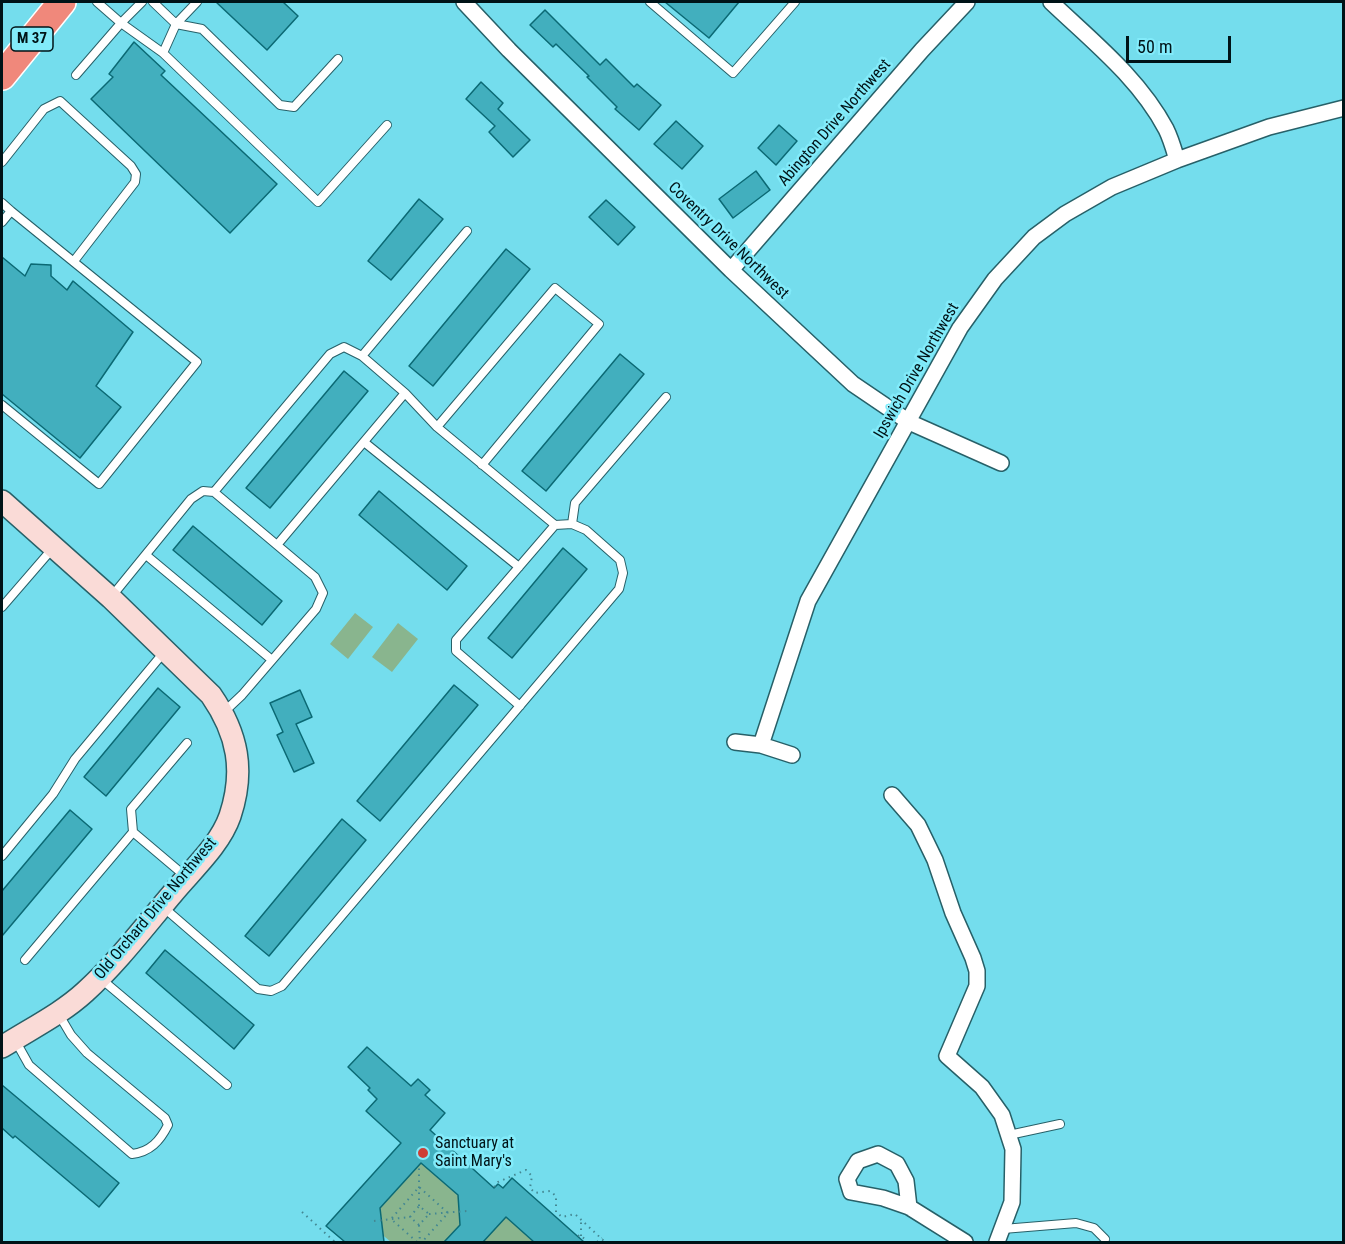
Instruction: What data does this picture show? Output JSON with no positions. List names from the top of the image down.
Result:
{
  "streets": {
    "highway": ["M 37"],
    "street": [
      "Abington Drive Northwest",
      "Coventry Drive Northwest",
      "Ipswich Drive Northwest",
      "Old Orchard Drive Northwest"
    ]
  },
  "crossings": [
    ["Abington Drive Northwest", "Coventry Drive Northwest"],
    ["Coventry Drive Northwest", "Ipswich Drive Northwest"]
  ],
  "places": ["Sanctuary at Saint Mary's"],
  "scale_bar": "50 m"
}
